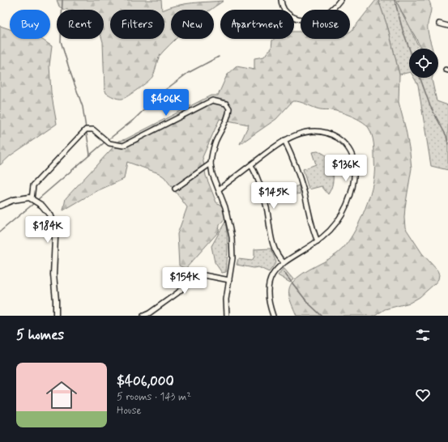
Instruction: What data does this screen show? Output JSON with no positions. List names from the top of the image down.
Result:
{
  "page": {
    "chip": [
      "Buy",
      "Rent",
      "Filters",
      "New",
      "Apartment",
      "House"
    ],
    "price": [
      "$406K",
      "$136K",
      "$145K",
      "$184K",
      "$154K"
    ],
    "heading": "5 homes",
    "list": [
      {
        "name": "$406,000",
        "note": "5 rooms · 143 m² · House"
      }
    ]
  }
}
